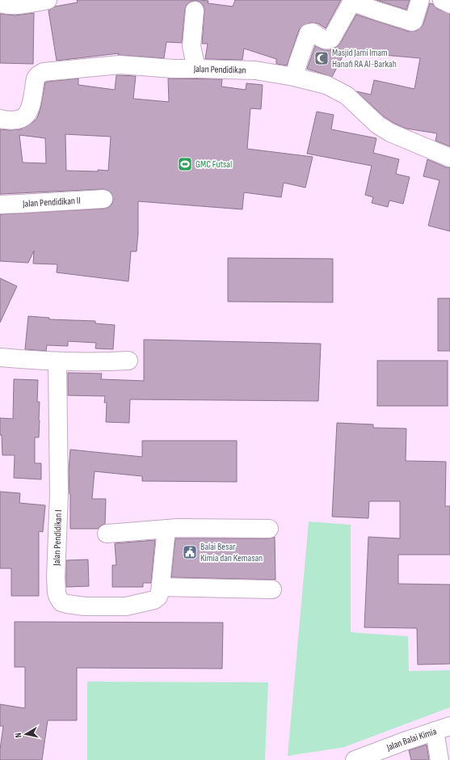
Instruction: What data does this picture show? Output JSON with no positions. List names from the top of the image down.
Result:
{
  "streets": {
    "street": [
      "Jalan Pendidikan",
      "Jalan Pendidikan II",
      "Jalan Pendidikan I",
      "Jalan Balai Kimia"
    ]
  },
  "places": {
    "mosque": ["Masjid Jami Imam Hanafi RA Al-Barkah"],
    "sports": ["GMC Futsal"],
    "public building": ["Balai Besar Kimia dan Kemasan"]
  },
  "north": "left"
}
